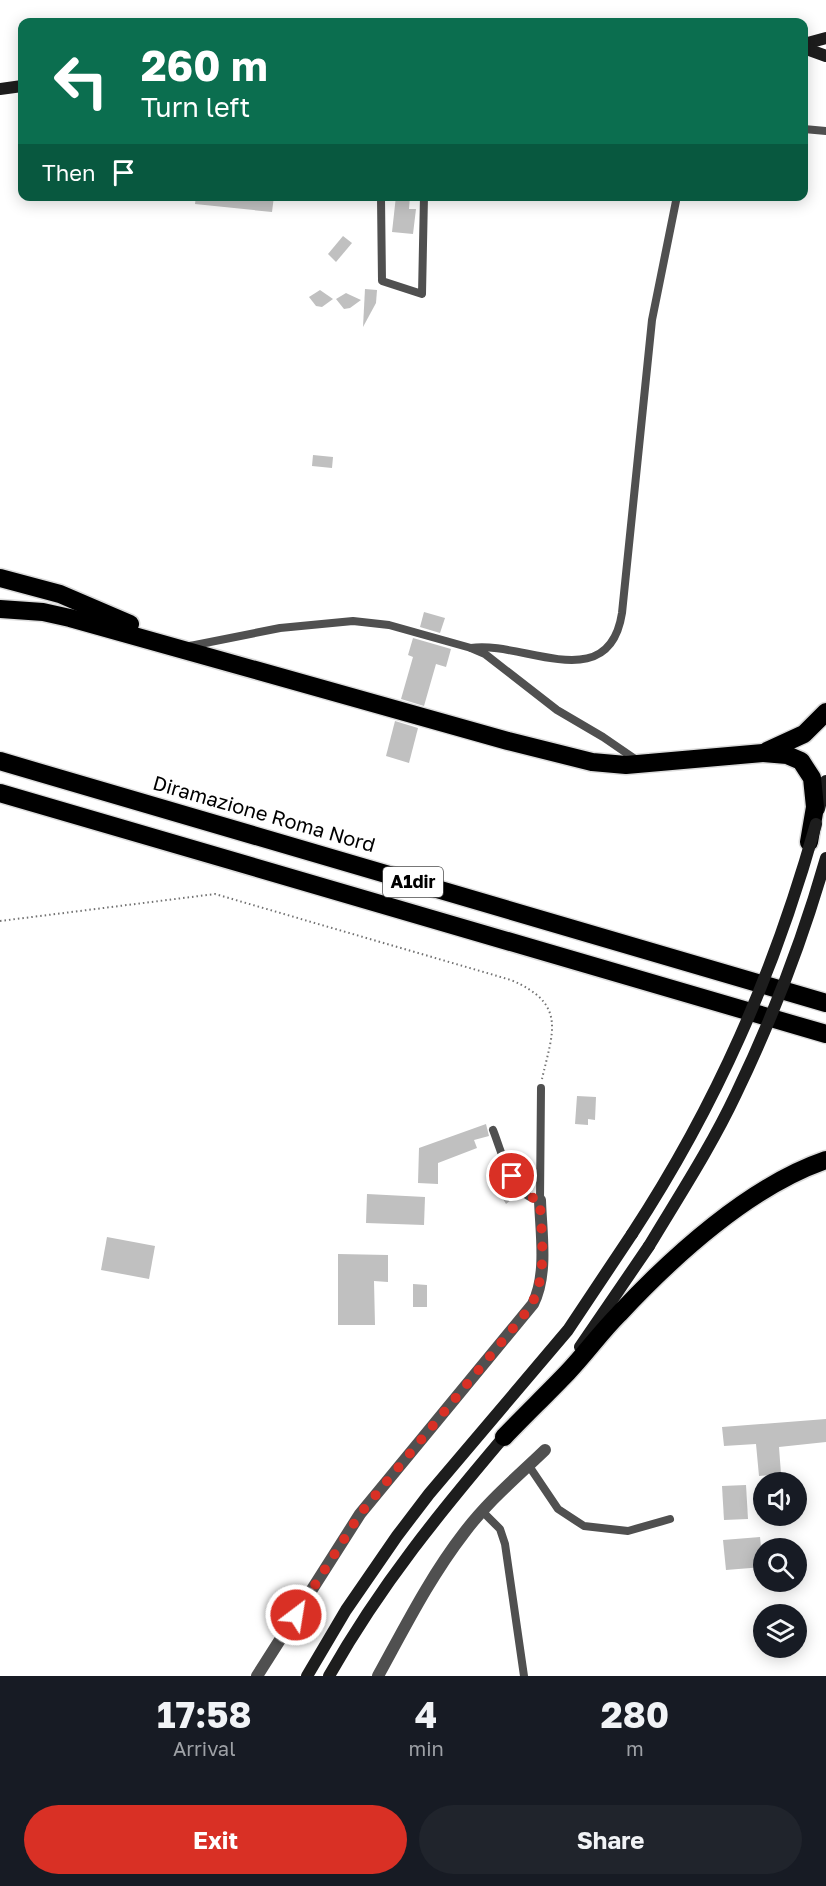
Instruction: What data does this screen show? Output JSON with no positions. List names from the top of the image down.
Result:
{
  "streets": {
    "highway": ["Diramazione Roma Nord", "A1dir"]
  },
  "page": {
    "turn": ["260 m", "Turn left"],
    "then": "Then",
    "eta": [
      "17:58",
      "Arrival",
      "4",
      "min",
      "280",
      "m"
    ],
    "buttons": ["Exit", "Share"]
  }
}
